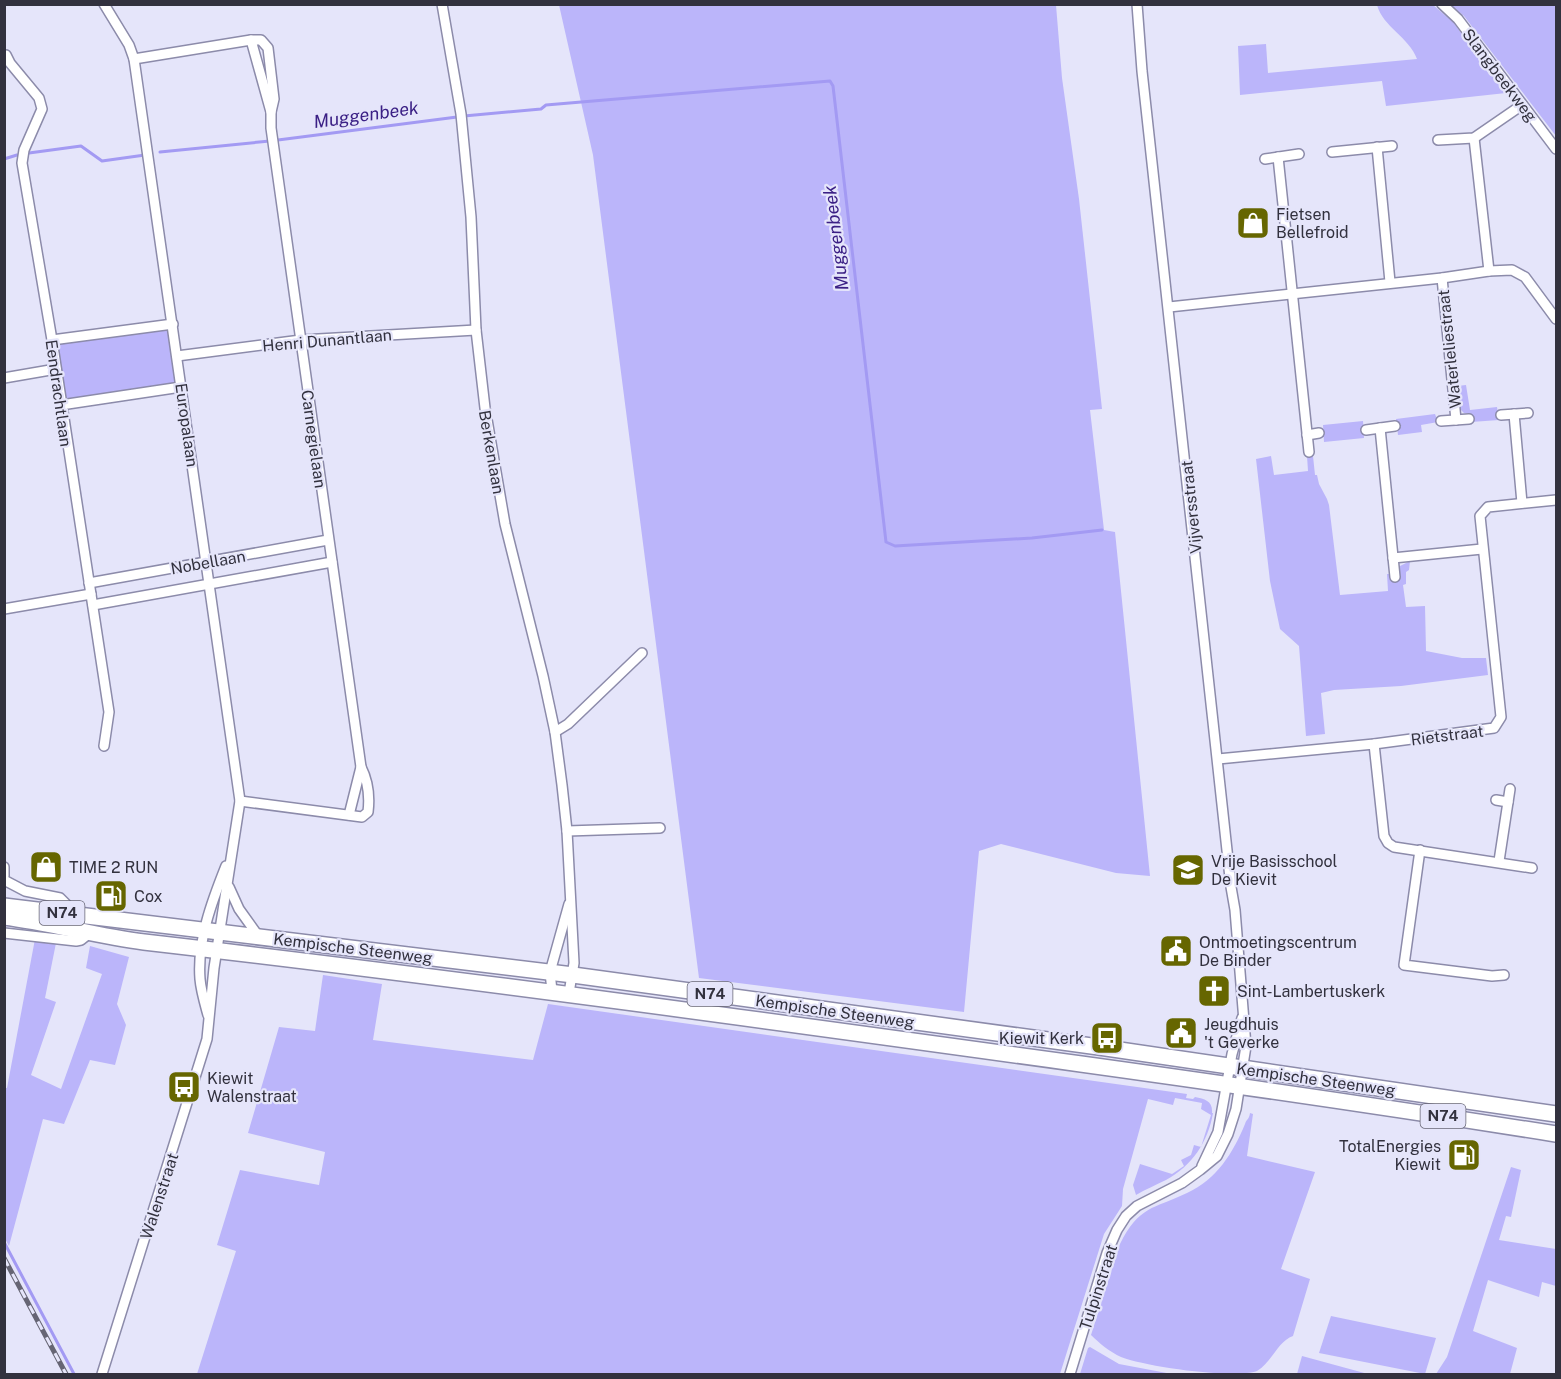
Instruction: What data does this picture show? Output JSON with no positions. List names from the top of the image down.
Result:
{
  "streets": {
    "main road": ["N74", "Kempische Steenweg"],
    "street": [
      "Slangbeekweg",
      "Henri Dunantlaan",
      "Waterleliestraat",
      "Eendrachtlaan",
      "Europalaan",
      "Carnegielaan",
      "Berkenlaan",
      "Vijversstraat",
      "Nobellaan",
      "Rietstraat",
      "Walenstraat",
      "Tulpinstraat"
    ]
  },
  "crossings": [
    ["Henri Dunantlaan", "Europalaan"],
    ["Henri Dunantlaan", "Carnegielaan"],
    ["Henri Dunantlaan", "Berkenlaan"],
    ["Waterleliestraat", "Vijversstraat"],
    ["Eendrachtlaan", "Nobellaan"],
    ["Europalaan", "Nobellaan"],
    ["Europalaan", "Kempische Steenweg"],
    ["Europalaan", "Walenstraat"],
    ["Carnegielaan", "Nobellaan"],
    ["Berkenlaan", "Kempische Steenweg"],
    ["Vijversstraat", "Rietstraat"],
    ["Vijversstraat", "Kempische Steenweg"],
    ["Vijversstraat", "Tulpinstraat"],
    ["Kempische Steenweg", "Walenstraat"],
    ["Kempische Steenweg", "Tulpinstraat"]
  ],
  "water": ["Muggenbeek"],
  "places": {
    "shop": ["Fietsen Bellefroid", "TIME 2 RUN"],
    "school or university": ["Vrije Basisschool De Kievit"],
    "fuel station": ["Cox", "TotalEnergies Kiewit"],
    "public building": ["Ontmoetingscentrum De Binder", "Jeugdhuis 't Geverke"],
    "church": ["Sint-Lambertuskerk"],
    "bus stop": ["Kiewit Kerk", "Kiewit Walenstraat"]
  }
}
